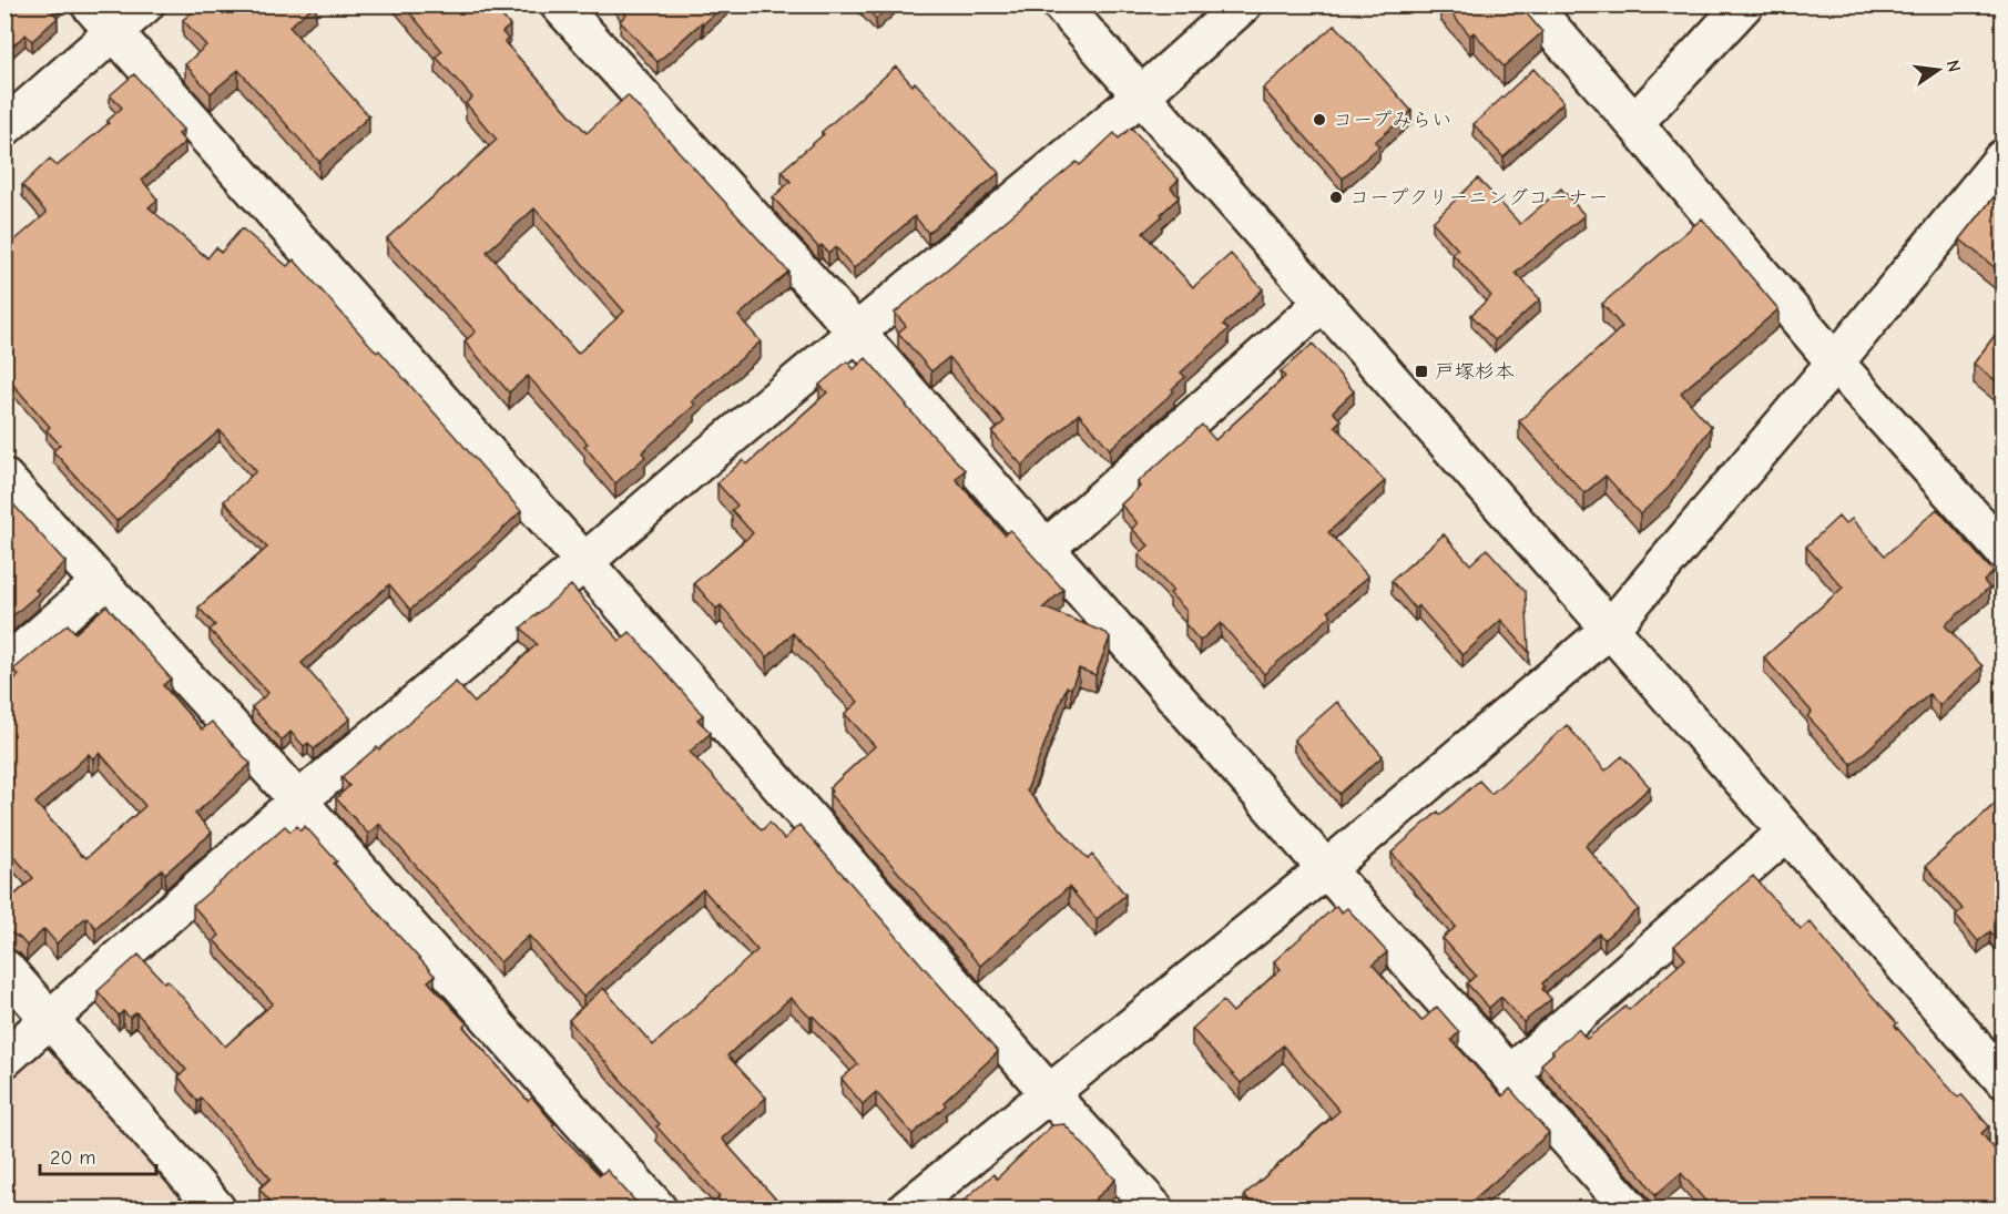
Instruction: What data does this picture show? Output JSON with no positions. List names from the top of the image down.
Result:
{
  "places": {
    "other": ["コープみらい", "コープクリーニングコーナー"],
    "transit": ["戸塚杉本"]
  },
  "scale_bar": "20 m",
  "north": "right"
}
